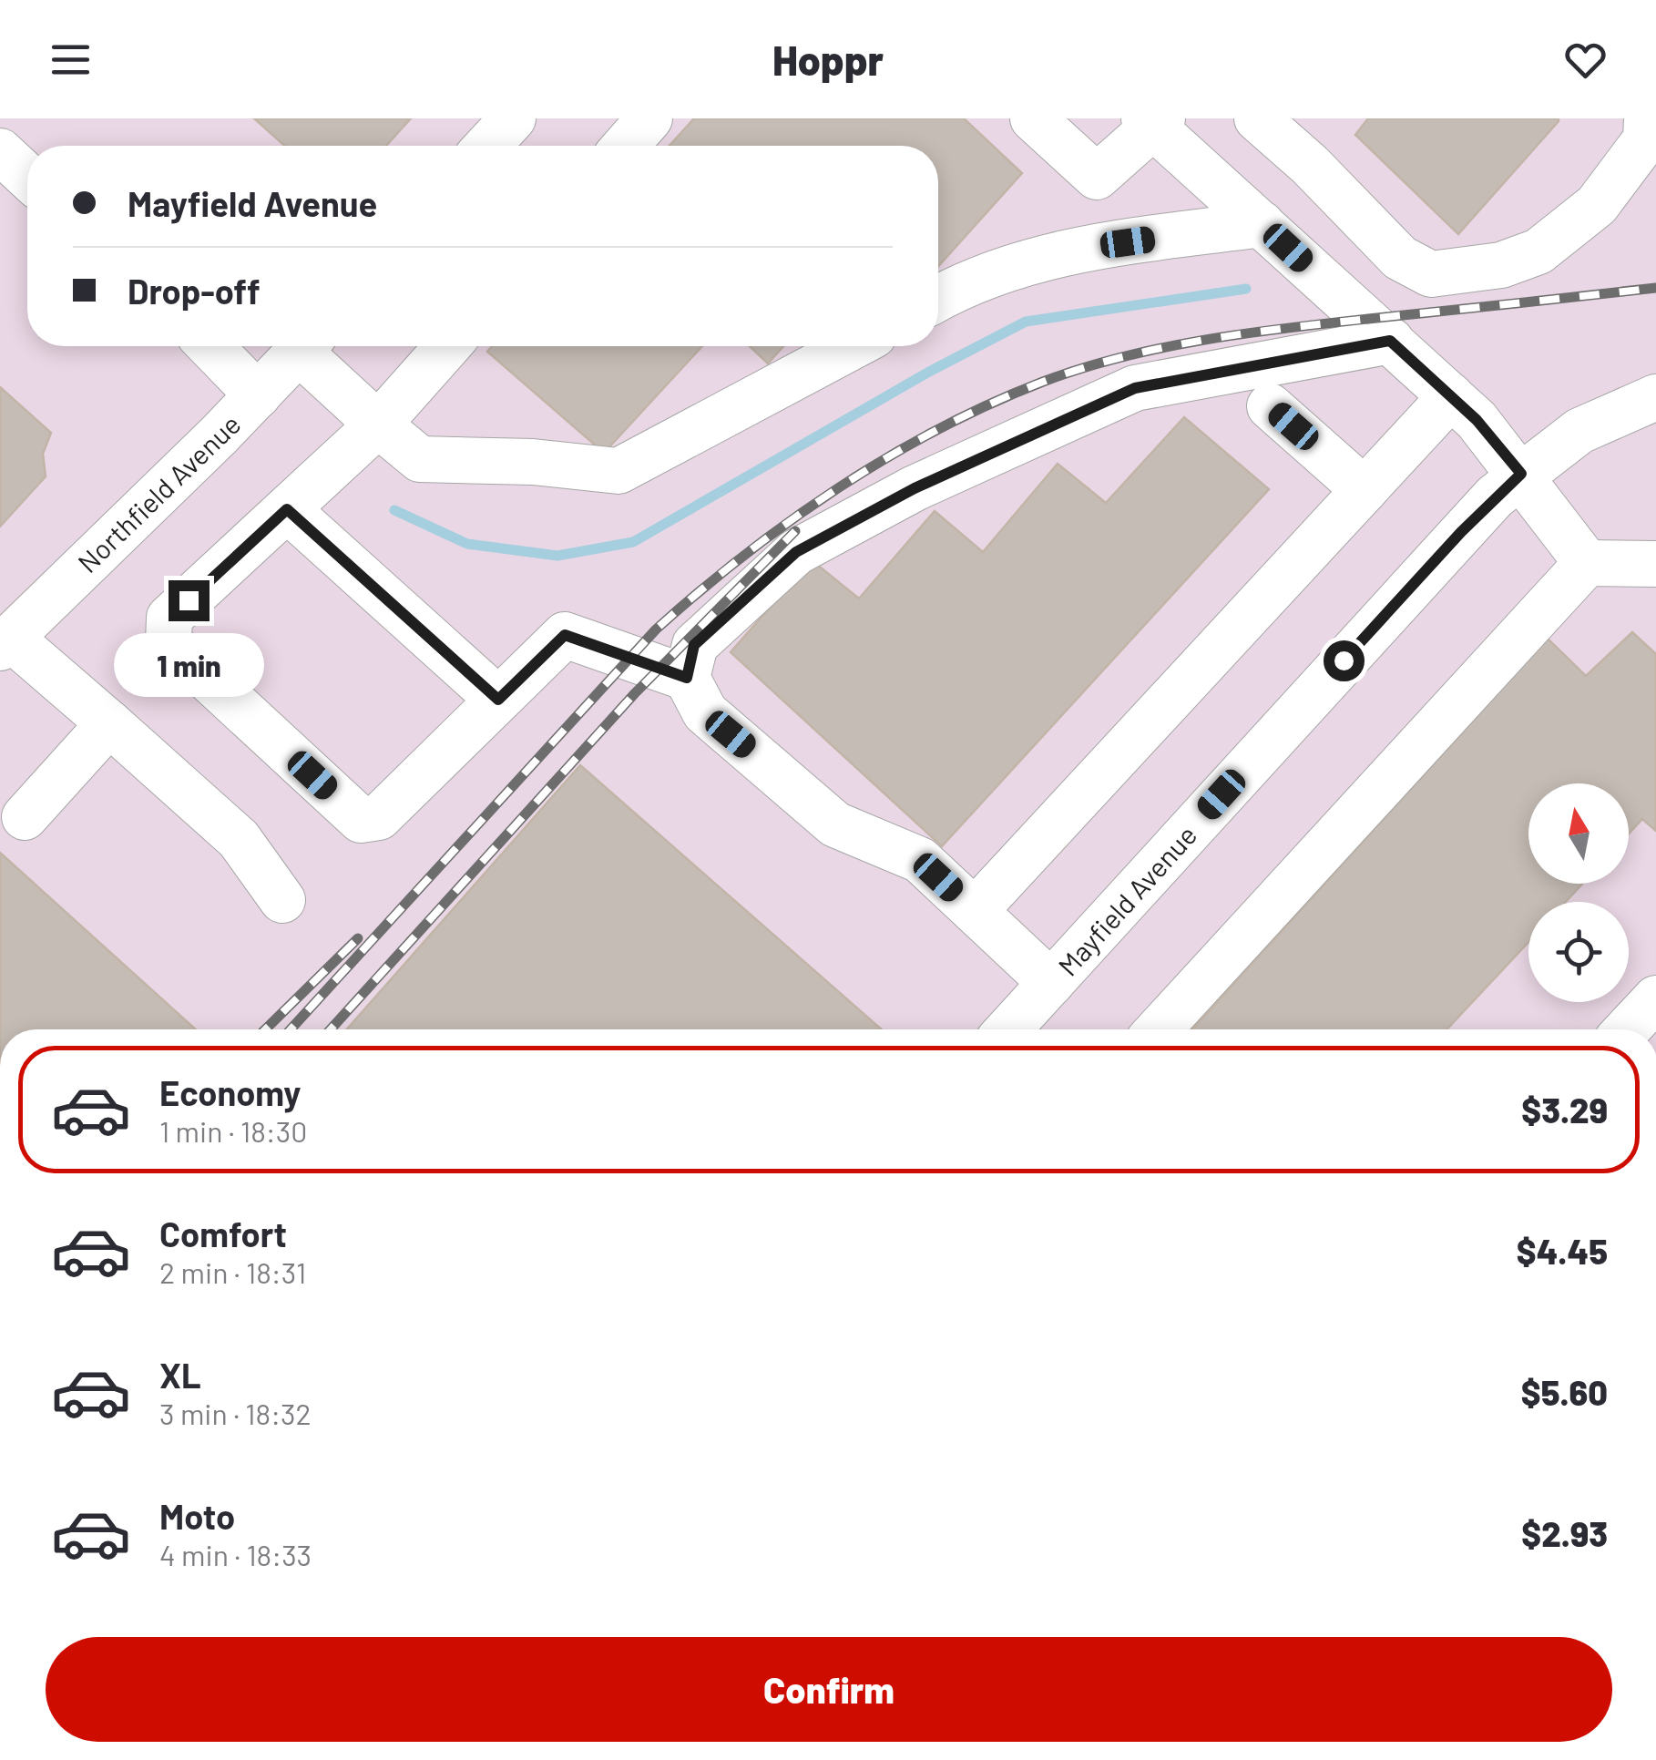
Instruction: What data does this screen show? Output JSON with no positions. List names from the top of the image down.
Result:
{
  "streets": {
    "lane": ["Northfield Avenue", "Mayfield Avenue"]
  },
  "north": "top",
  "page": {
    "header": "Hoppr",
    "banner": ["Mayfield Avenue", "Drop-off"],
    "bubble": "1 min",
    "list": [
      {
        "name": "Economy",
        "note": "1 min · 18:30",
        "value": "$3.29"
      },
      {
        "name": "Comfort",
        "note": "2 min · 18:31",
        "value": "$4.45"
      },
      {
        "name": "XL",
        "note": "3 min · 18:32",
        "value": "$5.60"
      },
      {
        "name": "Moto",
        "note": "4 min · 18:33",
        "value": "$2.93"
      }
    ],
    "buttons": "Confirm"
  }
}
